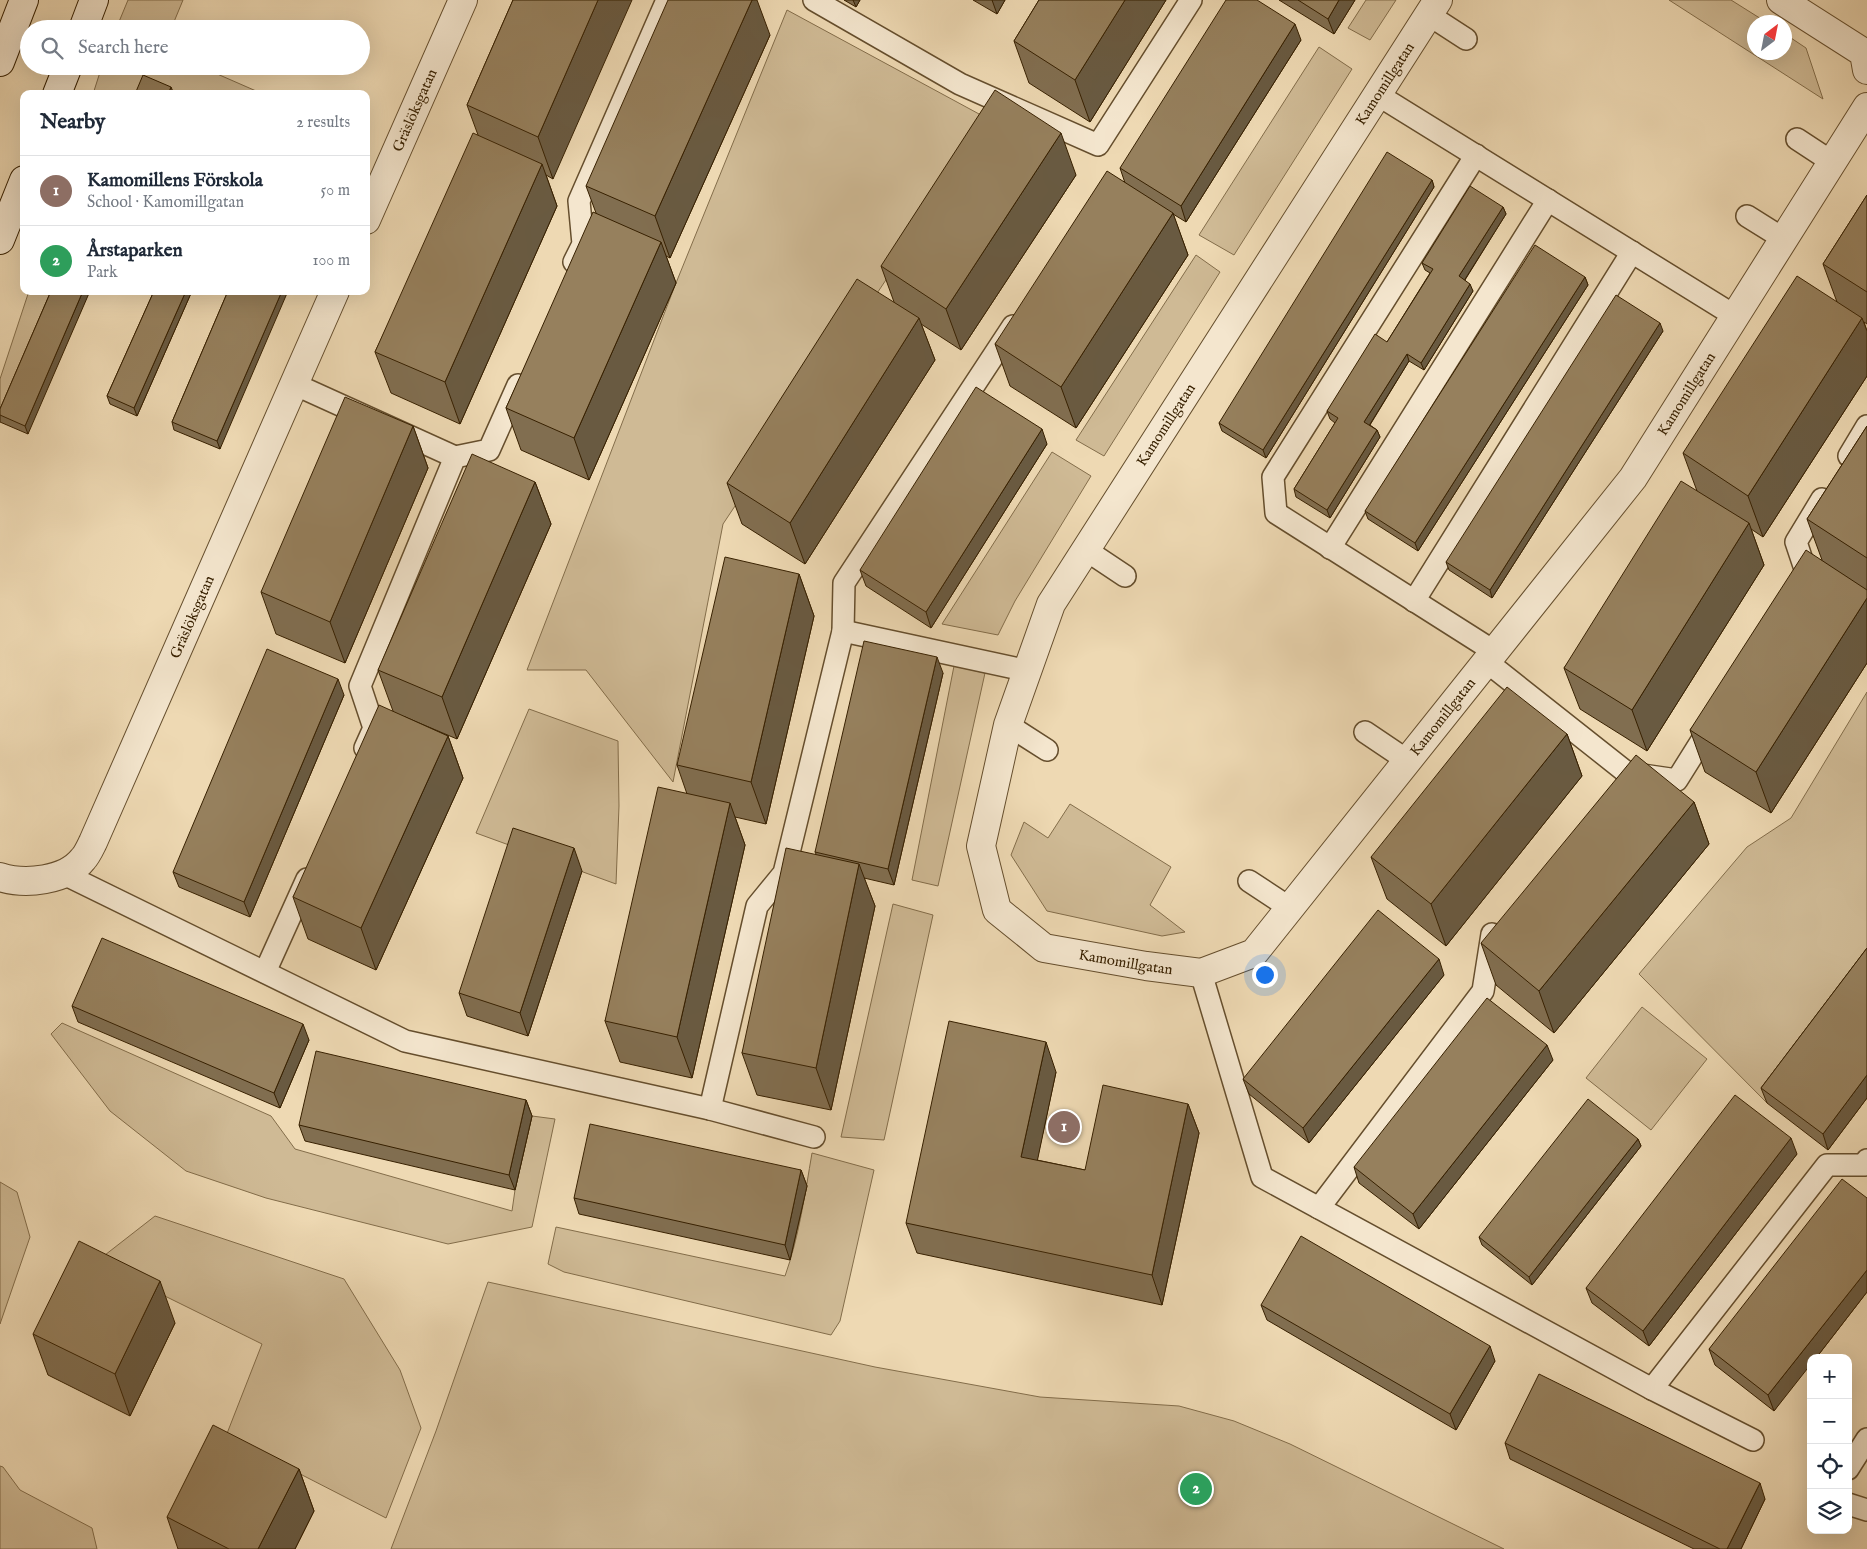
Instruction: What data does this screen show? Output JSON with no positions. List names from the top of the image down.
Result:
{
  "streets": {
    "street": ["Kamomillgatan", "Gräslöksgatan"]
  },
  "north": "top right",
  "page": {
    "search": "Search here",
    "heading": ["Nearby", "2 results"],
    "list": [
      {
        "mark": "1",
        "name": "Kamomillens Förskola",
        "note": "School · Kamomillgatan",
        "value": "50 m"
      },
      {
        "mark": "2",
        "name": "Årstaparken",
        "note": "Park",
        "value": "100 m"
      }
    ],
    "pins": ["1", "2"],
    "map_buttons": ["+", "−"]
  }
}
